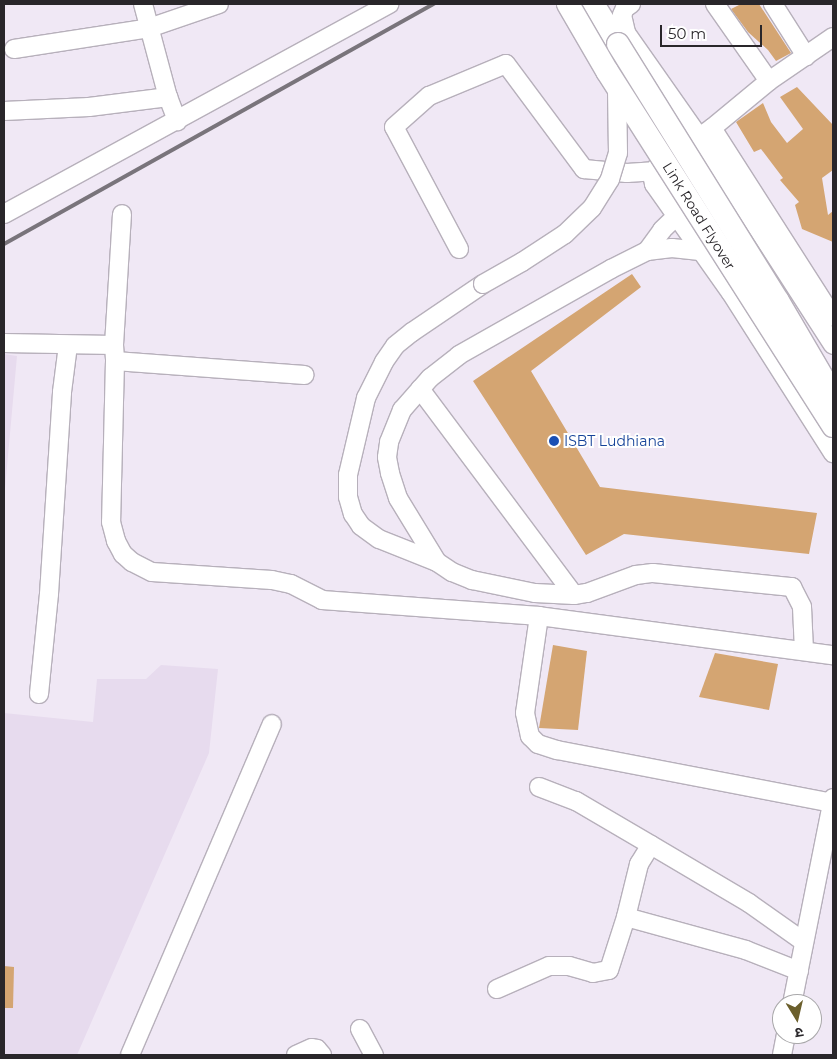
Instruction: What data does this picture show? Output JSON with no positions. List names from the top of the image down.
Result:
{
  "streets": {
    "main road": ["Link Road Flyover"]
  },
  "places": ["ISBT Ludhiana"],
  "scale_bar": "50 m",
  "north": "bottom"
}
